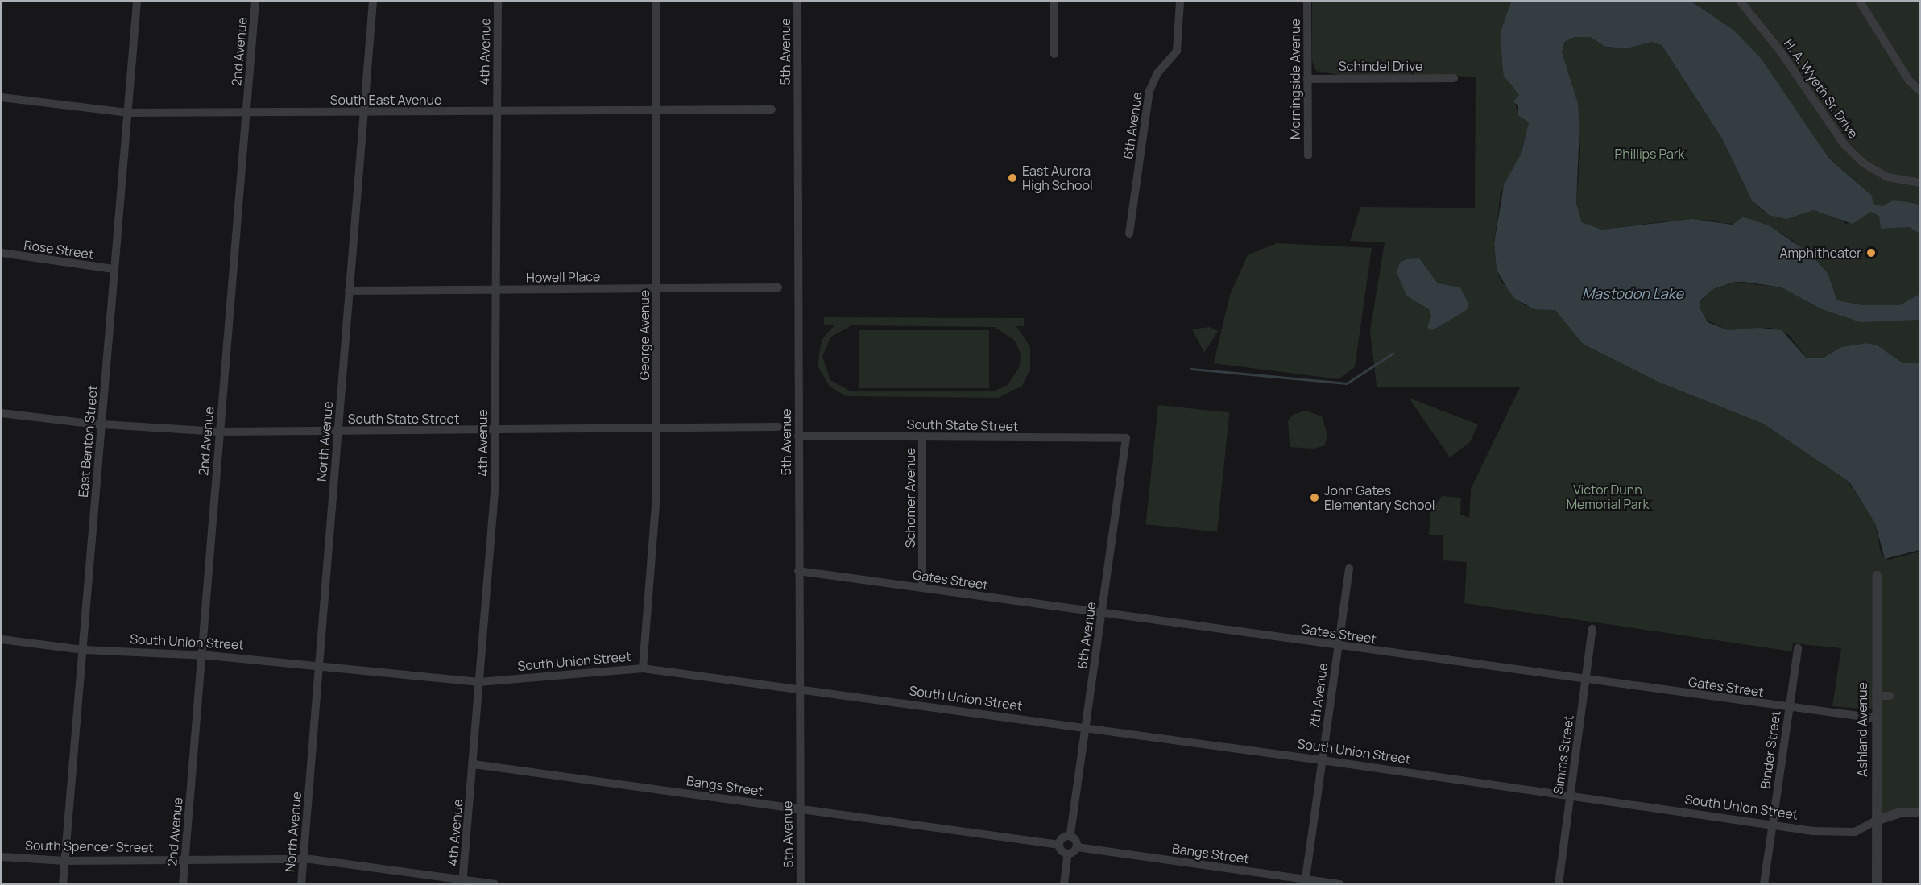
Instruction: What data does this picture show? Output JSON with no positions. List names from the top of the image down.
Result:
{
  "streets": {
    "street": [
      "2nd Avenue",
      "4th Avenue",
      "5th Avenue",
      "Schindel Drive",
      "Morningside Avenue",
      "H. A. Wyeth Sr. Drive",
      "South East Avenue",
      "6th Avenue",
      "Rose Street",
      "Howell Place",
      "George Avenue",
      "South State Street",
      "East Benton Street",
      "North Avenue",
      "Schomer Avenue",
      "Gates Street",
      "South Union Street",
      "7th Avenue",
      "Ashland Avenue",
      "Binder Street",
      "Simms Street",
      "Bangs Street",
      "South Spencer Street"
    ]
  },
  "crossings": [
    ["2nd Avenue", "South East Avenue"],
    ["2nd Avenue", "South State Street"],
    ["2nd Avenue", "South Union Street"],
    ["2nd Avenue", "South Spencer Street"],
    ["4th Avenue", "South East Avenue"],
    ["4th Avenue", "Howell Place"],
    ["4th Avenue", "South State Street"],
    ["4th Avenue", "South Union Street"],
    ["4th Avenue", "Bangs Street"],
    ["4th Avenue", "South Spencer Street"],
    ["5th Avenue", "South State Street"],
    ["5th Avenue", "Gates Street"],
    ["5th Avenue", "South Union Street"],
    ["5th Avenue", "Bangs Street"],
    ["Schindel Drive", "Morningside Avenue"],
    ["South East Avenue", "George Avenue"],
    ["South East Avenue", "East Benton Street"],
    ["South East Avenue", "North Avenue"],
    ["6th Avenue", "South State Street"],
    ["6th Avenue", "Gates Street"],
    ["6th Avenue", "South Union Street"],
    ["Rose Street", "East Benton Street"],
    ["Howell Place", "George Avenue"],
    ["Howell Place", "North Avenue"],
    ["George Avenue", "South State Street"],
    ["George Avenue", "South Union Street"],
    ["South State Street", "East Benton Street"],
    ["South State Street", "North Avenue"],
    ["South State Street", "Schomer Avenue"],
    ["East Benton Street", "South Union Street"],
    ["East Benton Street", "South Spencer Street"],
    ["North Avenue", "South Union Street"],
    ["North Avenue", "South Spencer Street"],
    ["Schomer Avenue", "Gates Street"],
    ["Gates Street", "7th Avenue"],
    ["Gates Street", "Ashland Avenue"],
    ["Gates Street", "Binder Street"],
    ["Gates Street", "Simms Street"],
    ["South Union Street", "7th Avenue"],
    ["South Union Street", "Ashland Avenue"],
    ["South Union Street", "Binder Street"],
    ["South Union Street", "Simms Street"],
    ["7th Avenue", "Bangs Street"]
  ],
  "water": ["Mastodon Lake"],
  "parks": ["Phillips Park", "Victor Dunn Memorial Park"],
  "places": ["East Aurora High School", "Amphitheater", "John Gates Elementary School"]
}
